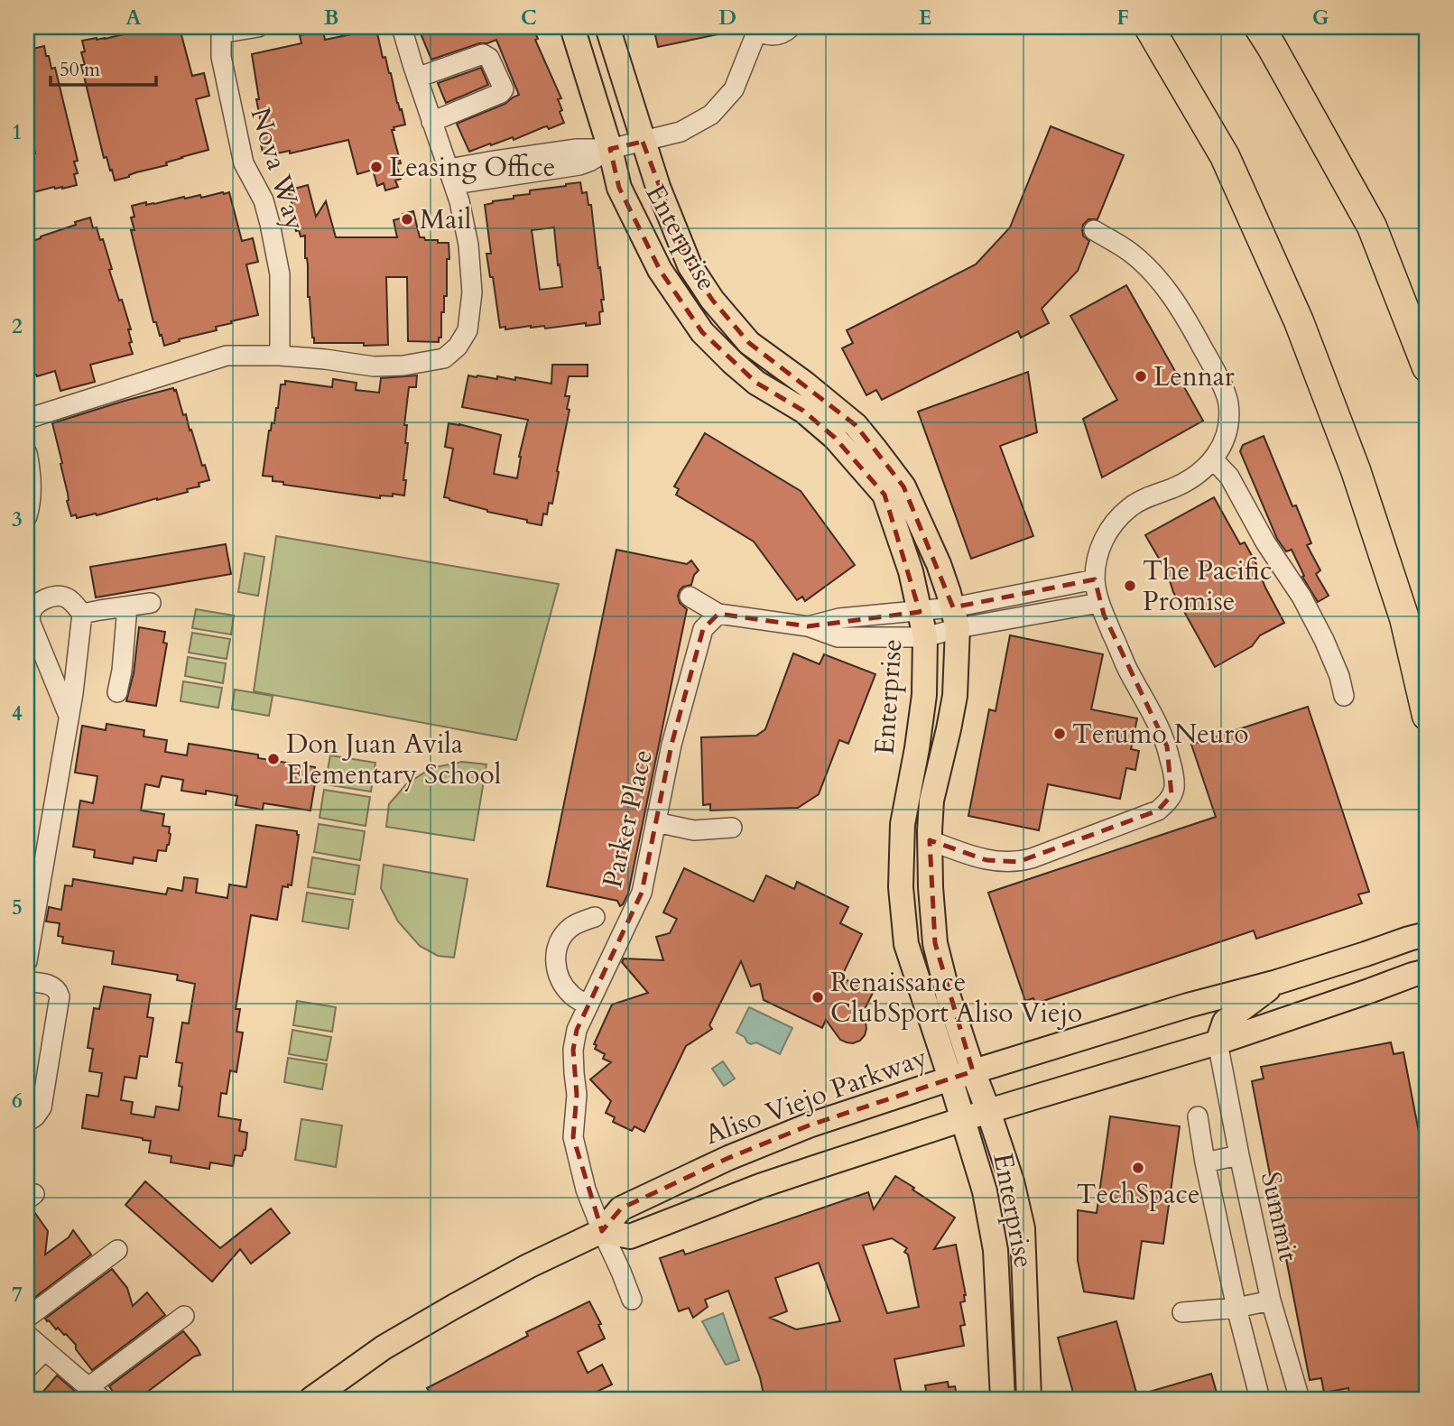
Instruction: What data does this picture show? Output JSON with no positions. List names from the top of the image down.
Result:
{
  "streets": {
    "main road": ["Enterprise", "Aliso Viejo Parkway"],
    "street": ["Nova Way", "Parker Place", "Summit"]
  },
  "crossings": [
    ["Enterprise", "Aliso Viejo Parkway"],
    ["Parker Place", "Aliso Viejo Parkway"]
  ],
  "places": [
    "Leasing Office",
    "Mail",
    "Lennar",
    "The Pacific Promise",
    "Terumo Neuro",
    "Don Juan Avila Elementary School",
    "Renaissance ClubSport Aliso Viejo",
    "TechSpace"
  ],
  "scale_bar": "50 m",
  "grid": {
    "columns": [
      "A",
      "B",
      "C",
      "D",
      "E",
      "F",
      "G"
    ],
    "rows": [
      "1",
      "2",
      "3",
      "4",
      "5",
      "6",
      "7"
    ]
  }
}
